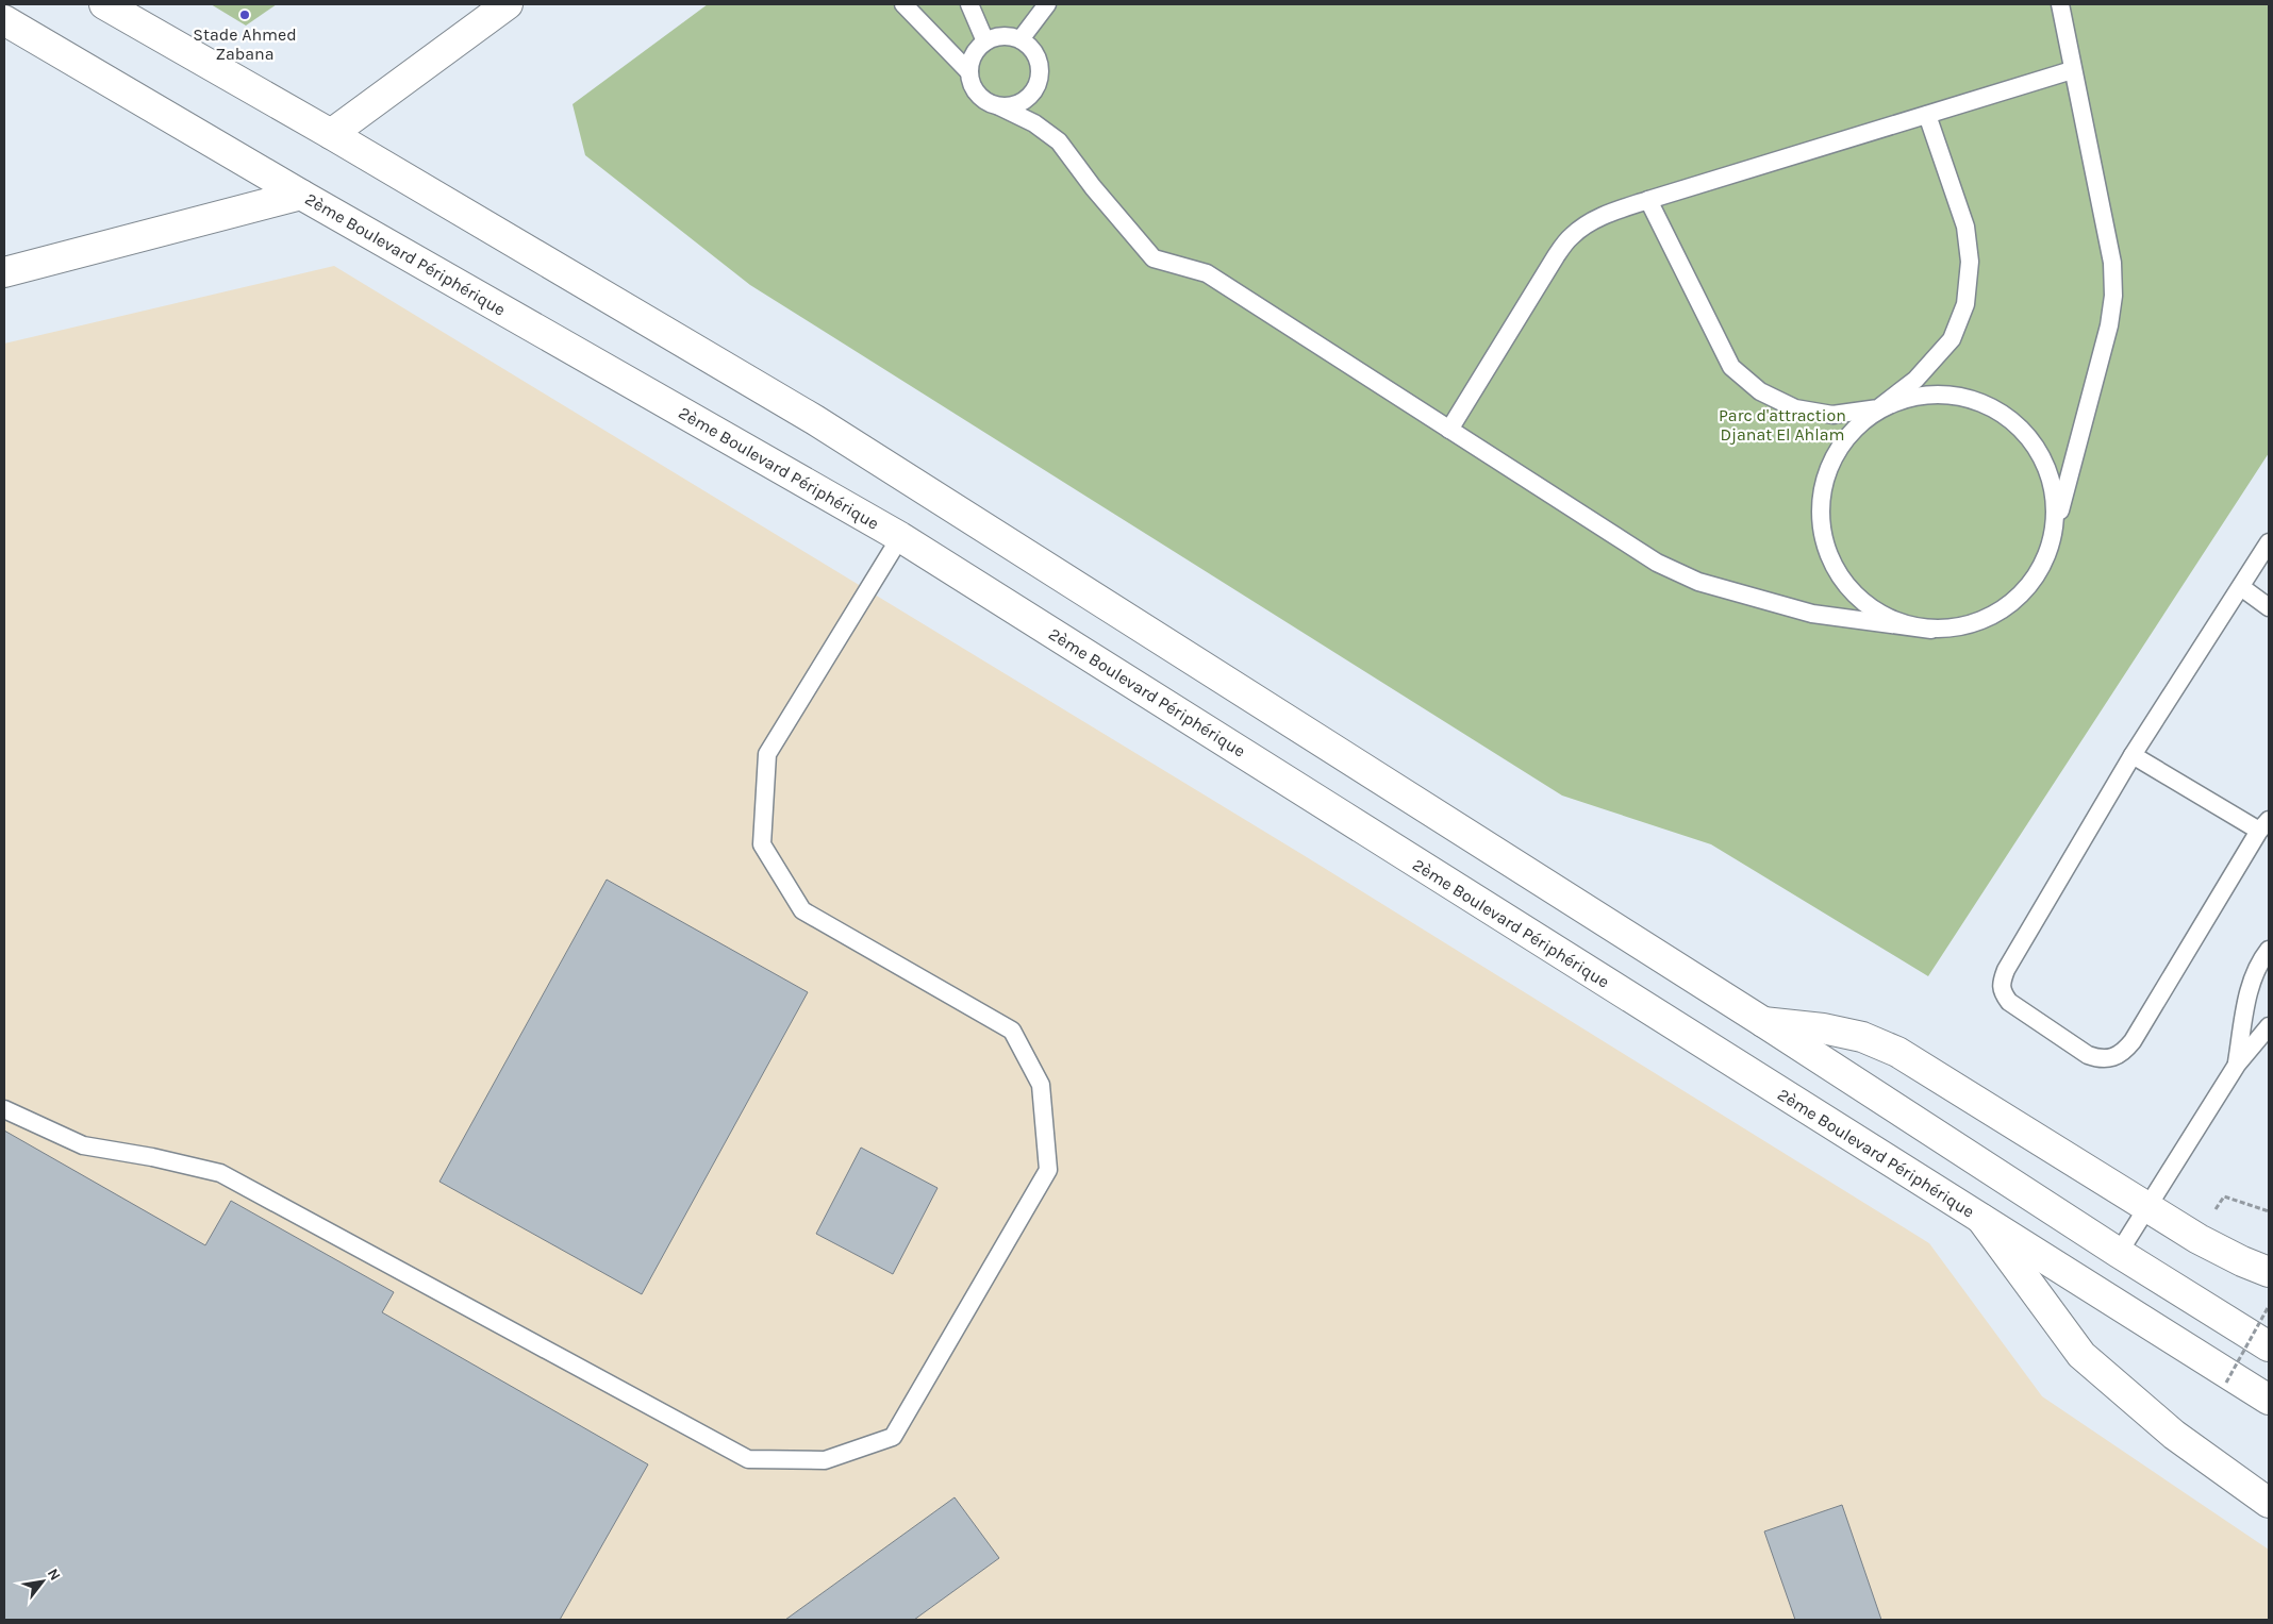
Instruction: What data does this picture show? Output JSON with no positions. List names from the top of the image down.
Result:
{
  "streets": {
    "main road": ["2ème Boulevard Périphérique"]
  },
  "parks": ["Parc d'attraction Djanat El Ahlam"],
  "places": ["Stade Ahmed Zabana"],
  "north": "top right"
}
